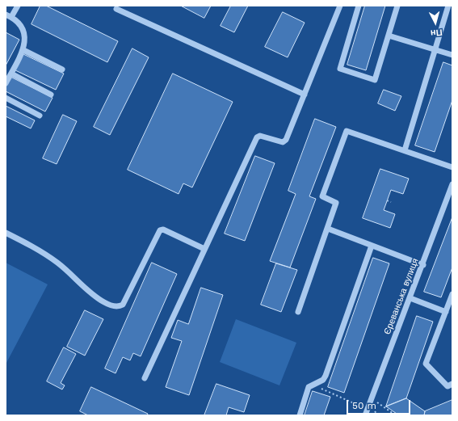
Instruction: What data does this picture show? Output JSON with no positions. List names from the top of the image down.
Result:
{
  "streets": {
    "street": ["Єреванська вулиця"]
  },
  "scale_bar": "50 m",
  "north": "bottom"
}
